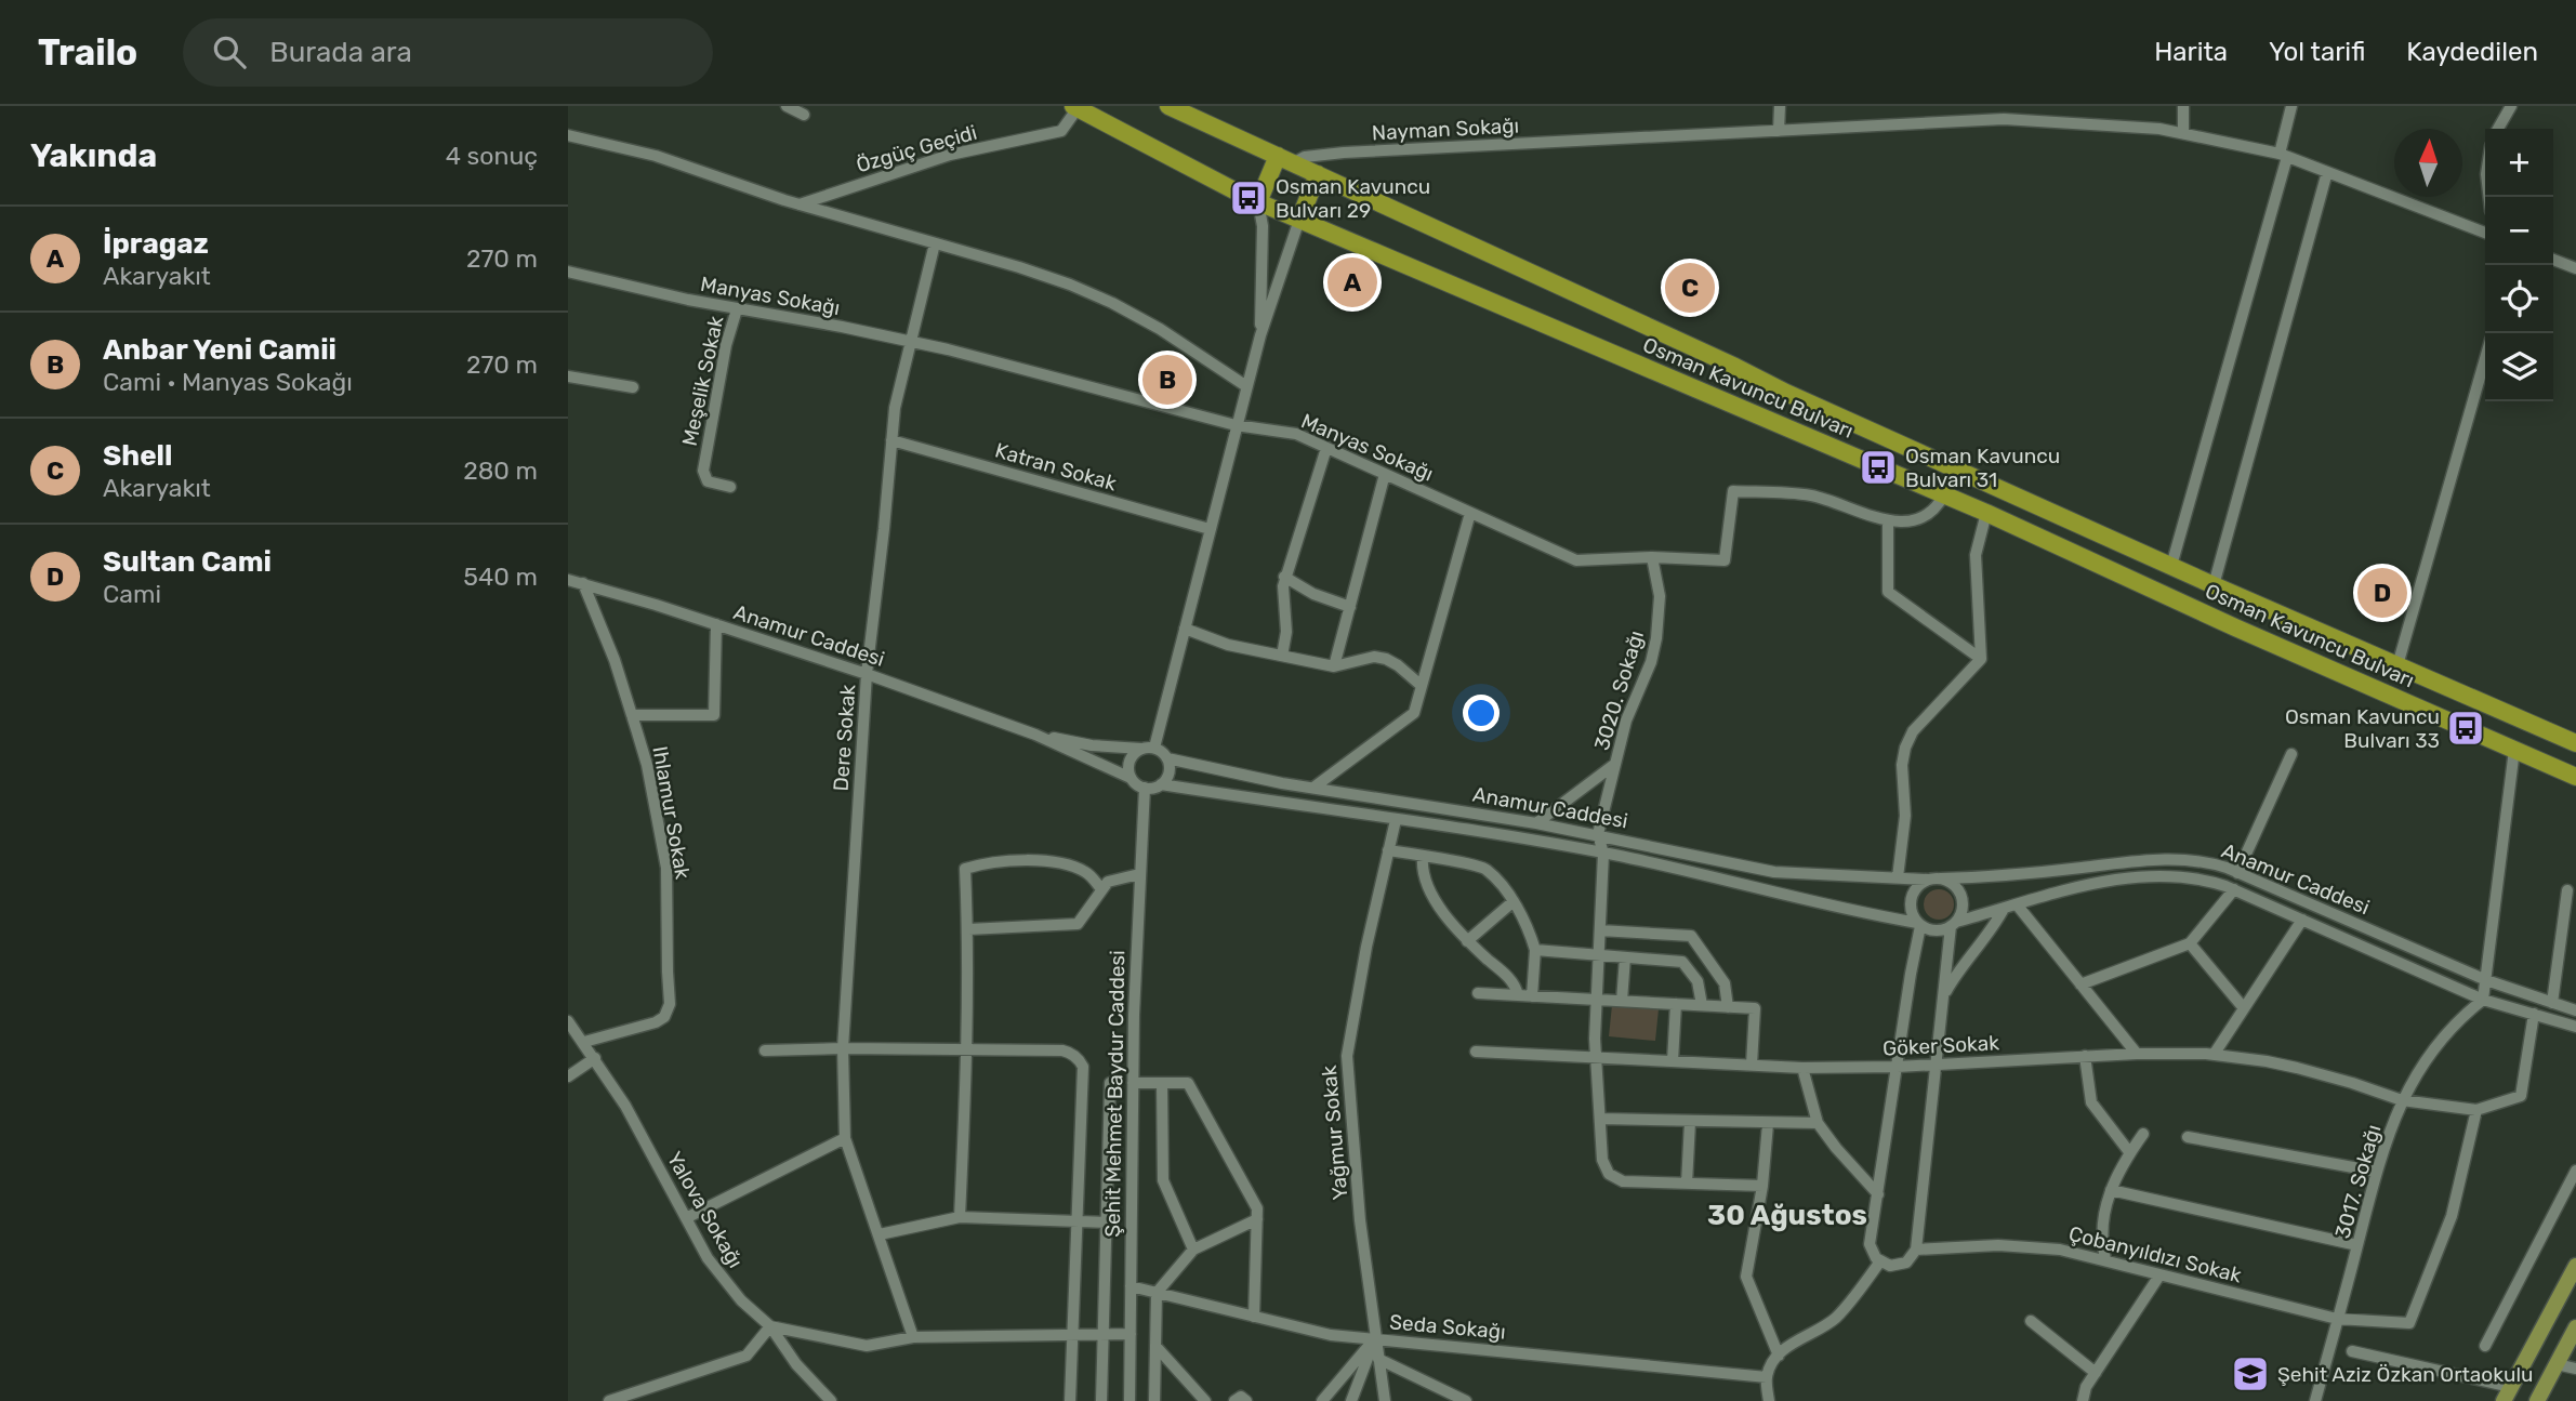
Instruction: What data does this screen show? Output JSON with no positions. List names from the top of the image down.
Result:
{
  "streets": {
    "highway": ["Osman Kavuncu Bulvarı"],
    "street": [
      "Nayman Sokağı",
      "Özgüç Geçidi",
      "Manyas Sokağı",
      "Meşelik Sokak",
      "Katran Sokak",
      "Anamur Caddesi",
      "3020. Sokağı",
      "Dere Sokak",
      "Ihlamur Sokak",
      "Göker Sokak",
      "Şehit Mehmet Baydur Caddesi",
      "Yağmur Sokak",
      "3017. Sokağı",
      "Yalova Sokağı",
      "Çobanyıldızı Sokak",
      "Seda Sokağı"
    ]
  },
  "crossings": [
    ["Nayman Sokağı", "Osman Kavuncu Bulvarı"],
    ["Özgüç Geçidi", "Osman Kavuncu Bulvarı"],
    ["Manyas Sokağı", "Meşelik Sokak"],
    ["Manyas Sokağı", "3020. Sokağı"],
    ["Manyas Sokağı", "Dere Sokak"],
    ["Katran Sokak", "Dere Sokak"],
    ["Anamur Caddesi", "3020. Sokağı"],
    ["Anamur Caddesi", "Dere Sokak"],
    ["Anamur Caddesi", "Ihlamur Sokak"],
    ["Anamur Caddesi", "Şehit Mehmet Baydur Caddesi"],
    ["Anamur Caddesi", "Yağmur Sokak"],
    ["Anamur Caddesi", "3017. Sokağı"],
    ["Ihlamur Sokak", "Yalova Sokağı"],
    ["Göker Sokak", "3017. Sokağı"],
    ["Göker Sokak", "Çobanyıldızı Sokak"],
    ["Şehit Mehmet Baydur Caddesi", "Seda Sokağı"],
    ["Yağmur Sokak", "Seda Sokağı"],
    ["3017. Sokağı", "Çobanyıldızı Sokak"]
  ],
  "districts": ["30 Ağustos"],
  "places": {
    "bus stop": ["Osman Kavuncu Bulvarı 29", "Osman Kavuncu Bulvarı 31", "Osman Kavuncu Bulvarı 33"],
    "school or university": ["Şehit Aziz Özkan Ortaokulu"]
  },
  "north": "top",
  "page": {
    "header": "Trailo",
    "search": "Burada ara",
    "nav": ["Harita", "Yol tarifi", "Kaydedilen"],
    "heading": ["Yakında", "4 sonuç"],
    "map_buttons": ["+", "−"],
    "list": [
      {
        "mark": "A",
        "name": "İpragaz",
        "note": "Akaryakıt",
        "value": "270 m"
      },
      {
        "mark": "B",
        "name": "Anbar Yeni Camii",
        "note": "Cami · Manyas Sokağı",
        "value": "270 m"
      },
      {
        "mark": "C",
        "name": "Shell",
        "note": "Akaryakıt",
        "value": "280 m"
      },
      {
        "mark": "D",
        "name": "Sultan Cami",
        "note": "Cami",
        "value": "540 m"
      }
    ],
    "pins": [
      "A",
      "C",
      "B",
      "D"
    ]
  }
}
